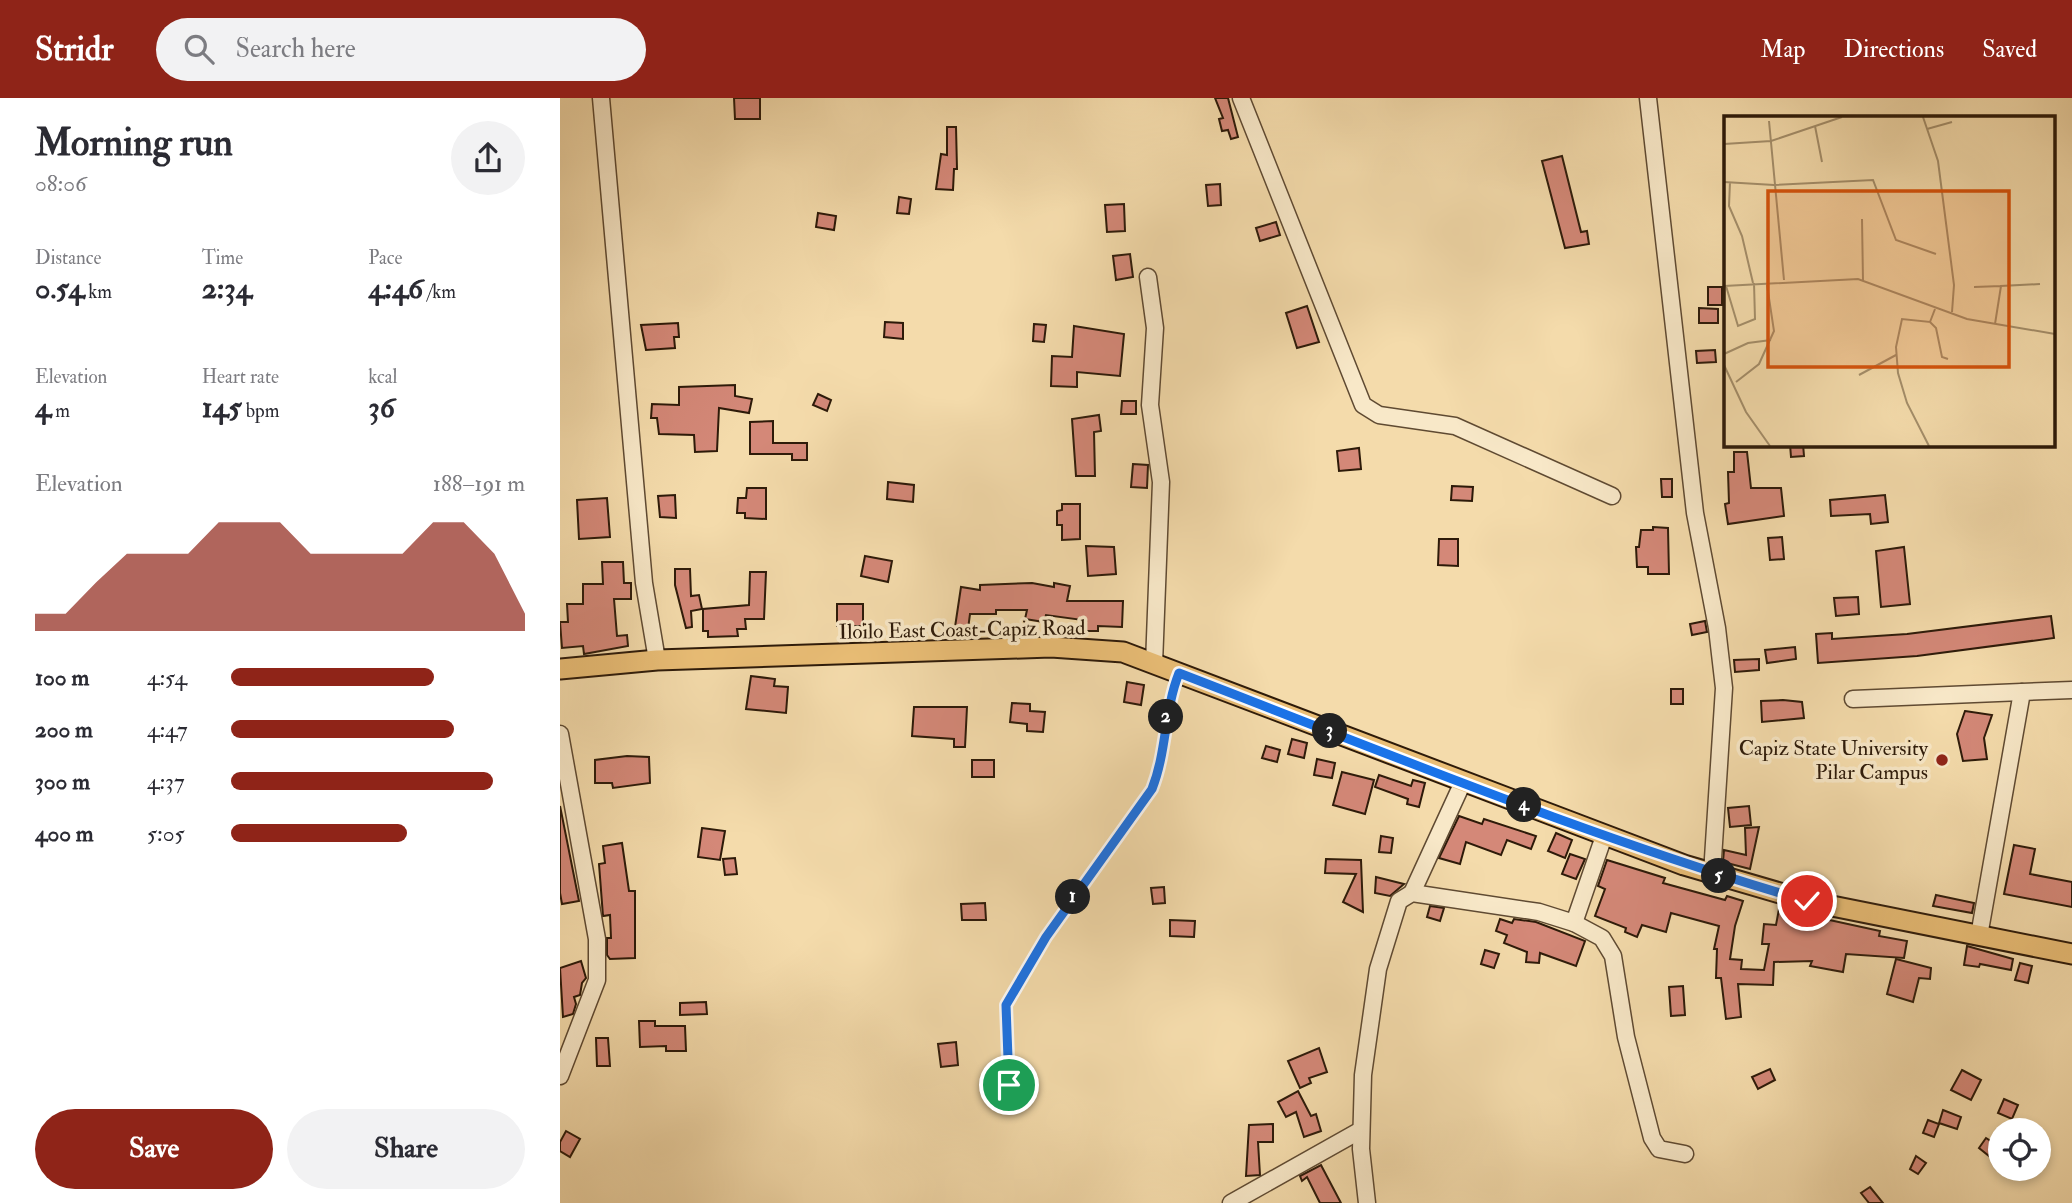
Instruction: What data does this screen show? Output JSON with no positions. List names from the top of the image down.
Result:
{
  "streets": {
    "main road": ["Iloilo East Coast-Capiz Road"]
  },
  "places": ["Capiz State University Pilar Campus"],
  "page": {
    "header": "Stridr",
    "search": "Search here",
    "nav": ["Map", "Directions", "Saved"],
    "heading": ["Morning run", "08:06"],
    "stats": [
      ["Distance", "0.54 km"],
      ["Time", "2:34"],
      ["Pace", "4:46 /km"],
      ["Elevation", "4 m"],
      ["Heart rate", "145 bpm"],
      ["kcal", "36"]
    ],
    "chart": ["Elevation", "188–191 m"],
    "list": [
      {
        "name": "100 m",
        "note": "4:54"
      },
      {
        "name": "200 m",
        "note": "4:47"
      },
      {
        "name": "300 m",
        "note": "4:37"
      },
      {
        "name": "400 m",
        "note": "5:05"
      }
    ],
    "pins": [
      "2",
      "3",
      "4",
      "5",
      "1"
    ],
    "buttons": ["Save", "Share"]
  }
}
